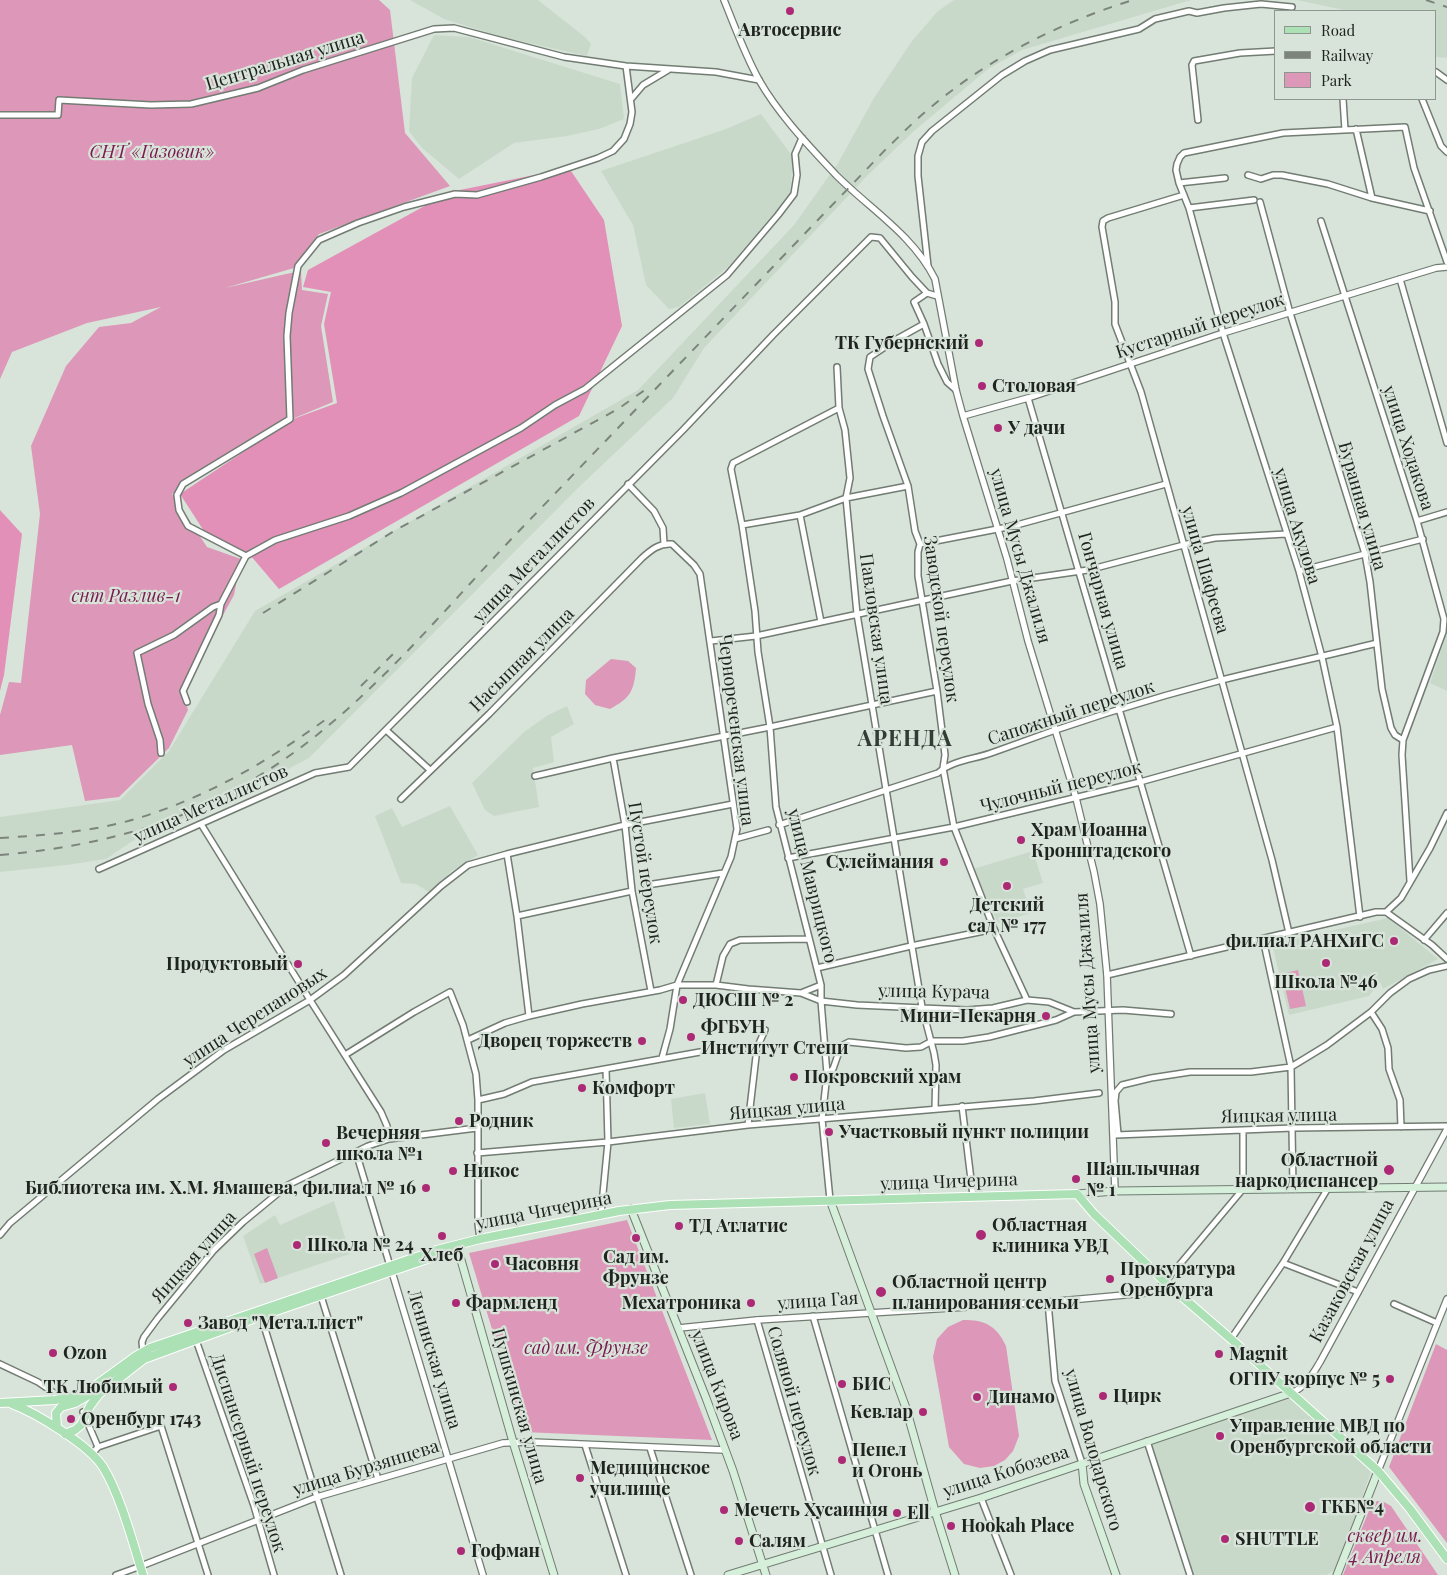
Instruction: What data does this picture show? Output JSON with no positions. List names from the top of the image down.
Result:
{
  "streets": {
    "main road": [
      "улица Маврицкого",
      "улица Чичерина",
      "улица Кирова",
      "Пушкинская улица",
      "улица Володарского",
      "улица Кобозева"
    ],
    "street": [
      "Центральная улица",
      "Кустарный переулок",
      "улица Ходакова",
      "Буранная улица",
      "улица Акулова",
      "улица Мусы Джалиля",
      "улица Металлистов",
      "улица Шафеева",
      "Гончарная улица",
      "Заводской переулок",
      "Павловская улица",
      "Насыпная улица",
      "Сапожный переулок",
      "Чернореченская улица",
      "Чулочный переулок",
      "Пустой переулок",
      "улица Курача",
      "улица Черепановых",
      "Яицкая улица",
      "Казаковская улица",
      "улица Гая",
      "Ленинская улица",
      "Соляной переулок",
      "Диспансерный переулок",
      "улица Бурзянцева"
    ]
  },
  "crossings": [
    ["Кустарный переулок", "улица Ходакова"],
    ["Кустарный переулок", "Буранная улица"],
    ["Кустарный переулок", "улица Акулова"],
    ["Кустарный переулок", "улица Мусы Джалиля"],
    ["Кустарный переулок", "улица Шафеева"],
    ["Кустарный переулок", "Гончарная улица"],
    ["улица Ходакова", "Буранная улица"],
    ["Буранная улица", "улица Акулова"],
    ["Буранная улица", "Сапожный переулок"],
    ["улица Акулова", "улица Шафеева"],
    ["улица Акулова", "Сапожный переулок"],
    ["улица Акулова", "Чулочный переулок"],
    ["улица Мусы Джалиля", "Сапожный переулок"],
    ["улица Мусы Джалиля", "Чулочный переулок"],
    ["улица Мусы Джалиля", "Яицкая улица"],
    ["улица Мусы Джалиля", "улица Чичерина"],
    ["улица Шафеева", "Сапожный переулок"],
    ["улица Шафеева", "Чулочный переулок"],
    ["Гончарная улица", "Сапожный переулок"],
    ["Гончарная улица", "Чулочный переулок"],
    ["Заводской переулок", "Сапожный переулок"],
    ["Павловская улица", "Сапожный переулок"],
    ["Павловская улица", "Чулочный переулок"],
    ["Павловская улица", "улица Маврицкого"],
    ["Павловская улица", "улица Курача"],
    ["Павловская улица", "Яицкая улица"],
    ["Насыпная улица", "Чернореченская улица"],
    ["Сапожный переулок", "улица Маврицкого"],
    ["Чернореченская улица", "улица Черепановых"],
    ["Чулочный переулок", "улица Маврицкого"],
    ["Пустой переулок", "улица Черепановых"],
    ["улица Маврицкого", "улица Курача"],
    ["улица Маврицкого", "Яицкая улица"],
    ["улица Маврицкого", "улица Чичерина"],
    ["улица Маврицкого", "улица Гая"],
    ["улица Маврицкого", "улица Кобозева"],
    ["Яицкая улица", "улица Чичерина"],
    ["Яицкая улица", "Казаковская улица"],
    ["Яицкая улица", "Ленинская улица"],
    ["улица Чичерина", "Казаковская улица"],
    ["улица Чичерина", "Ленинская улица"],
    ["улица Чичерина", "улица Кирова"],
    ["улица Чичерина", "Пушкинская улица"],
    ["улица Чичерина", "Диспансерный переулок"],
    ["Казаковская улица", "улица Кобозева"],
    ["улица Гая", "улица Кирова"],
    ["улица Гая", "Соляной переулок"],
    ["улица Гая", "улица Володарского"],
    ["Ленинская улица", "улица Бурзянцева"],
    ["улица Кирова", "улица Бурзянцева"],
    ["улица Кирова", "улица Кобозева"],
    ["Соляной переулок", "улица Кобозева"],
    ["Пушкинская улица", "улица Бурзянцева"],
    ["улица Володарского", "улица Кобозева"],
    ["Диспансерный переулок", "улица Бурзянцева"]
  ],
  "districts": ["АРЕНДА"],
  "parks": [
    "СНТ «Газовик»",
    "снт Разлив-1",
    "сад им. Фрунзе",
    "сквер им. 4 Апреля"
  ],
  "places": [
    "Автосервис",
    "ТК Губернский",
    "Столовая",
    "У дачи",
    "Храм Иоанна Кронштадского",
    "Сулеймания",
    "Детский сад № 177",
    "филиал РАНХиГС",
    "Школа №46",
    "Продуктовый",
    "ДЮСШ № 2",
    "Мини-Пекарня",
    "ФГБУН Институт Степи",
    "Дворец торжеств",
    "Покровский храм",
    "Комфорт",
    "Родник",
    "Участковый пункт полиции",
    "Вечерняя школа №1",
    "Областной наркодиспансер",
    "Никос",
    "Шашлычная № 1",
    "Библиотека им. Х.М. Ямашева, филиал № 16",
    "ТД Атлатис",
    "Областная клиника УВД",
    "Хлеб",
    "Сад им. Фрунзе",
    "Школа № 24",
    "Часовня",
    "Прокуратура Оренбурга",
    "Областной центр планирования семьи",
    "Фармленд",
    "Мехатроника",
    "Завод \"Металлист\"",
    "Ozon",
    "Magnit",
    "ОГПУ корпус № 5",
    "БИС",
    "ТК Любимый",
    "Цирк",
    "Динамо",
    "Кевлар",
    "Оренбург 1743",
    "Управление МВД по Оренбургской области",
    "Пепел и Огонь",
    "Медицинское училище",
    "ГКБ№4",
    "Мечеть Хусаиния",
    "Ell",
    "Hookah Place",
    "SHUTTLE",
    "Салям",
    "Гофман"
  ],
  "legend": ["Road", "Railway", "Park"]
}
